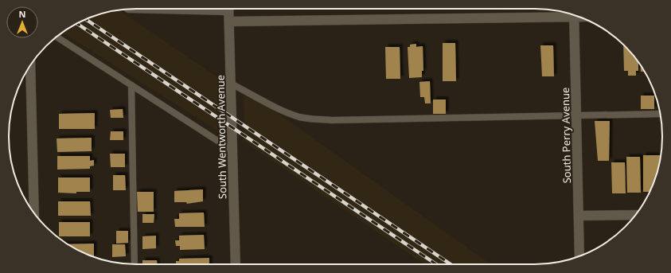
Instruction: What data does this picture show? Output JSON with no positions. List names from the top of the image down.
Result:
{
  "streets": {
    "street": ["South Perry Avenue", "South Wentworth Avenue"]
  },
  "north": "top"
}
